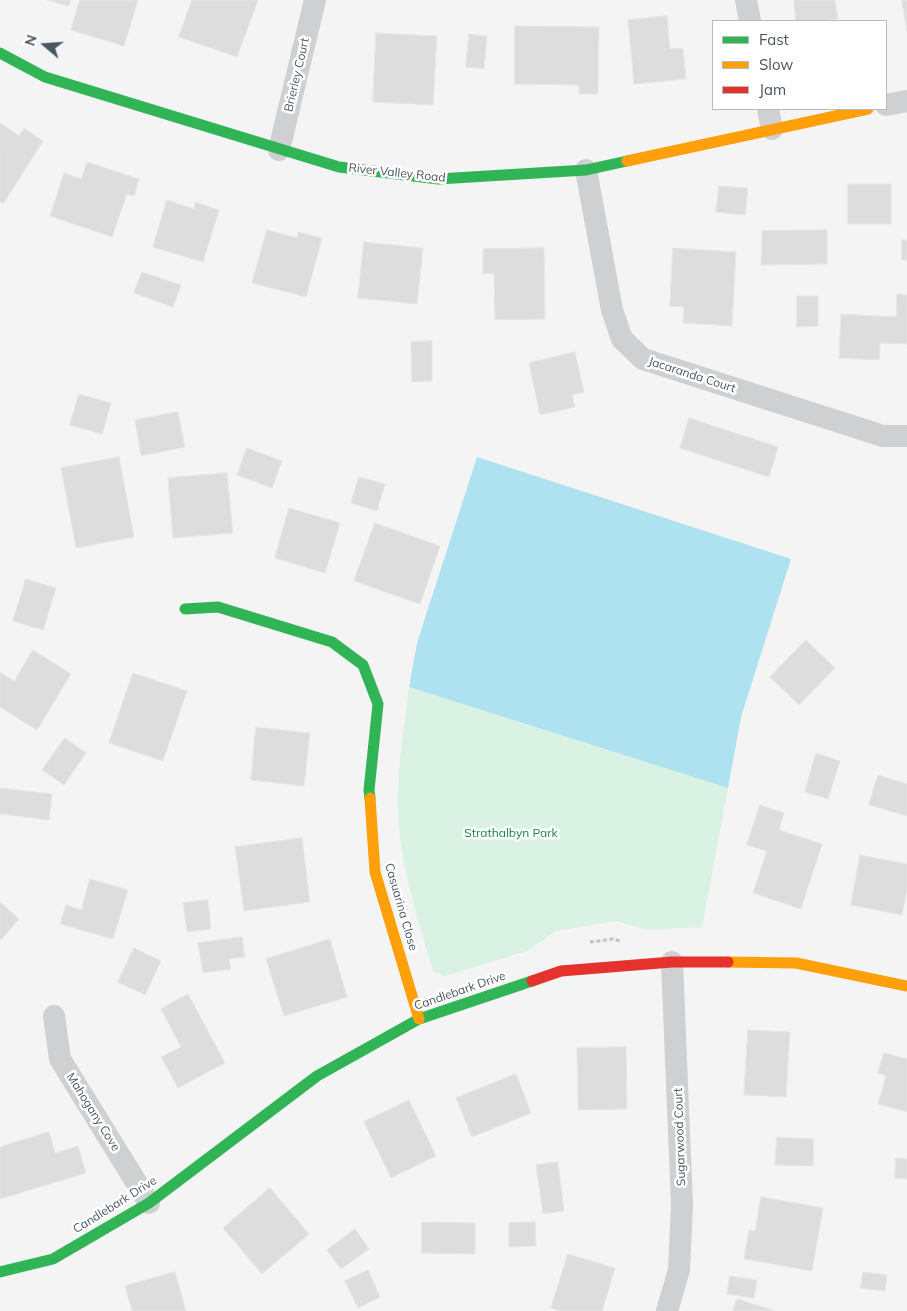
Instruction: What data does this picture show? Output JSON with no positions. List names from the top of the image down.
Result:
{
  "streets": {
    "street": [
      "Brierley Court",
      "River Valley Road",
      "Jacaranda Court",
      "Casuarina Close",
      "Candlebark Drive",
      "Mahogany Cove",
      "Sugarwood Court"
    ]
  },
  "crossings": [
    ["Brierley Court", "River Valley Road"],
    ["River Valley Road", "Jacaranda Court"],
    ["Casuarina Close", "Candlebark Drive"],
    ["Candlebark Drive", "Mahogany Cove"],
    ["Candlebark Drive", "Sugarwood Court"]
  ],
  "parks": ["Strathalbyn Park"],
  "legend": ["Fast", "Slow", "Jam"],
  "north": "left"
}
